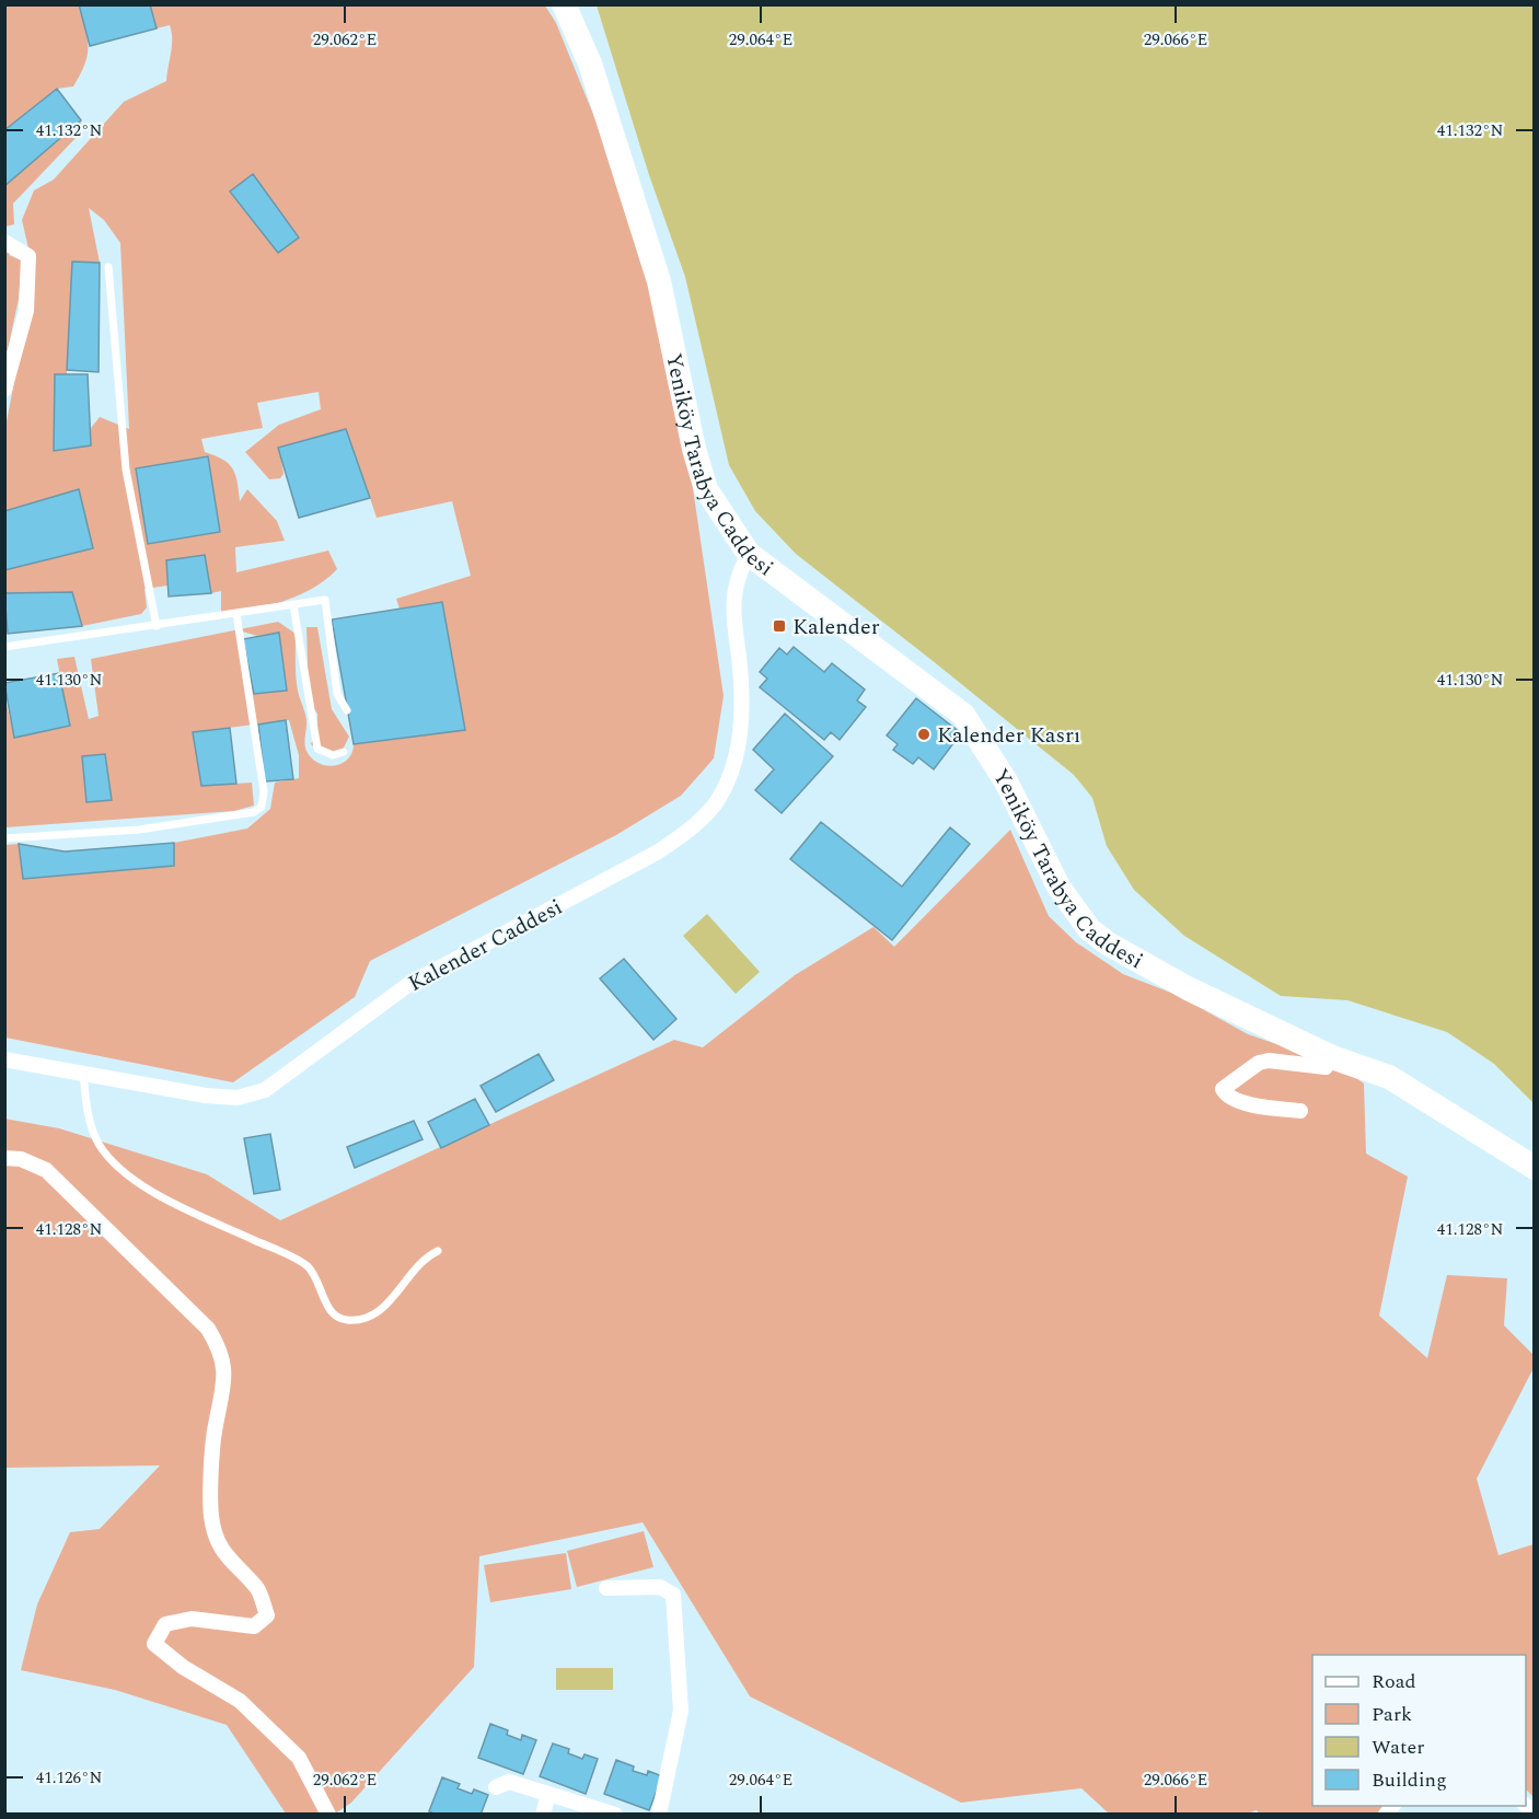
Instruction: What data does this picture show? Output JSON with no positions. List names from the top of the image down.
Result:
{
  "streets": {
    "main road": ["Yeniköy Tarabya Caddesi"],
    "street": ["Kalender Caddesi"]
  },
  "crossings": [
    ["Yeniköy Tarabya Caddesi", "Kalender Caddesi"]
  ],
  "places": {
    "transit": ["Kalender"],
    "other": ["Kalender Kasrı"]
  },
  "legend": [
    "Road",
    "Park",
    "Water",
    "Building"
  ],
  "coordinates": [
    "29.062°E",
    "29.064°E",
    "29.066°E",
    "41.132°N",
    "41.130°N",
    "41.128°N",
    "41.126°N"
  ]
}
